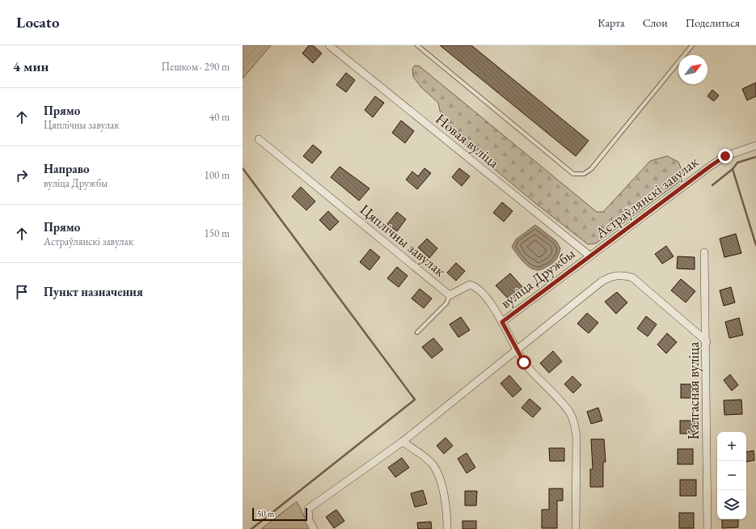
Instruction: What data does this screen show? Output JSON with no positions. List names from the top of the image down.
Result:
{
  "streets": {
    "street": [
      "Новая вуліца",
      "Астраўлянскі завулак",
      "Цяплічны завулак",
      "вуліца Дружбы",
      "Калгасная вуліца"
    ]
  },
  "crossings": [
    ["Новая вуліца", "Астраўлянскі завулак"],
    ["Новая вуліца", "вуліца Дружбы"],
    ["Астраўлянскі завулак", "вуліца Дружбы"],
    ["Цяплічны завулак", "вуліца Дружбы"]
  ],
  "scale_bar": "50 m",
  "north": "top right",
  "page": {
    "header": "Locato",
    "nav": ["Карта", "Слои", "Поделиться"],
    "heading": ["4 мин", "Пешком · 290 m"],
    "list": [
      ["Прямо", "Цяплічны завулак", "40 m"],
      ["Направо", "вуліца Дружбы", "100 m"],
      ["Прямо", "Астраўлянскі завулак", "150 m"],
      "Пункт назначения"
    ],
    "map_buttons": ["+", "−"],
    "scale": "50 m"
  }
}
